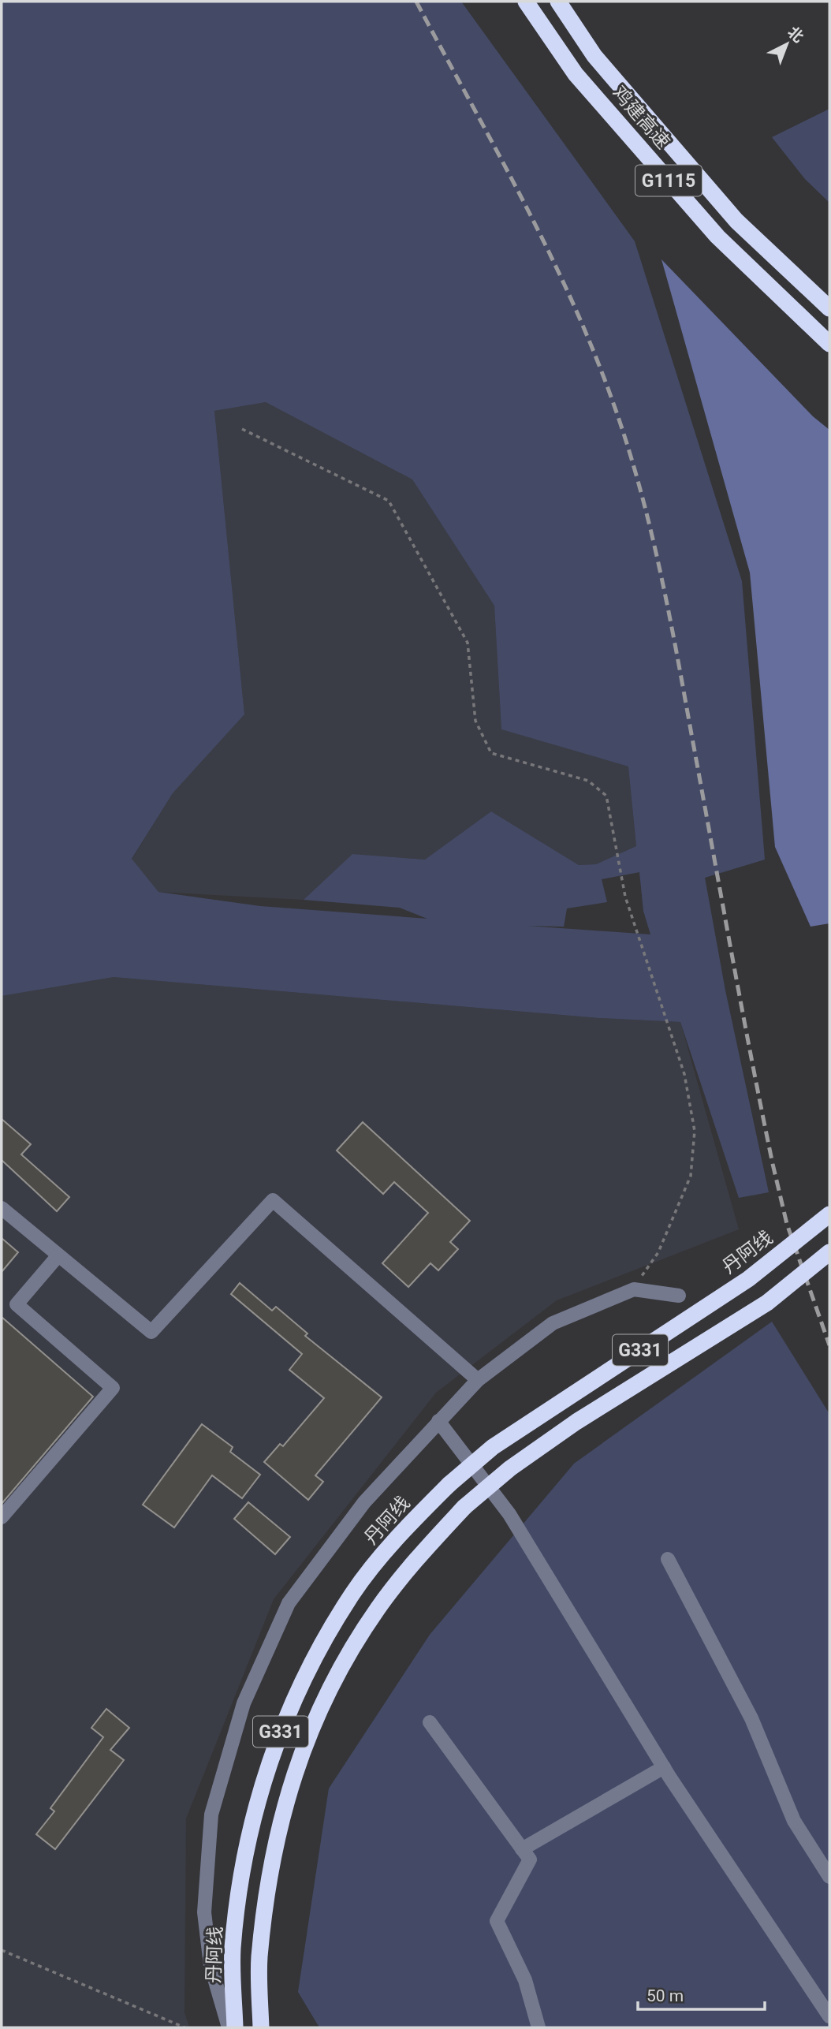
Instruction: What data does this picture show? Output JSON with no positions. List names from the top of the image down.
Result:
{
  "streets": {
    "highway": [
      "鸡建高速",
      "G1115",
      "丹阿线",
      "G331"
    ]
  },
  "scale_bar": "50 m",
  "north": "top right"
}
